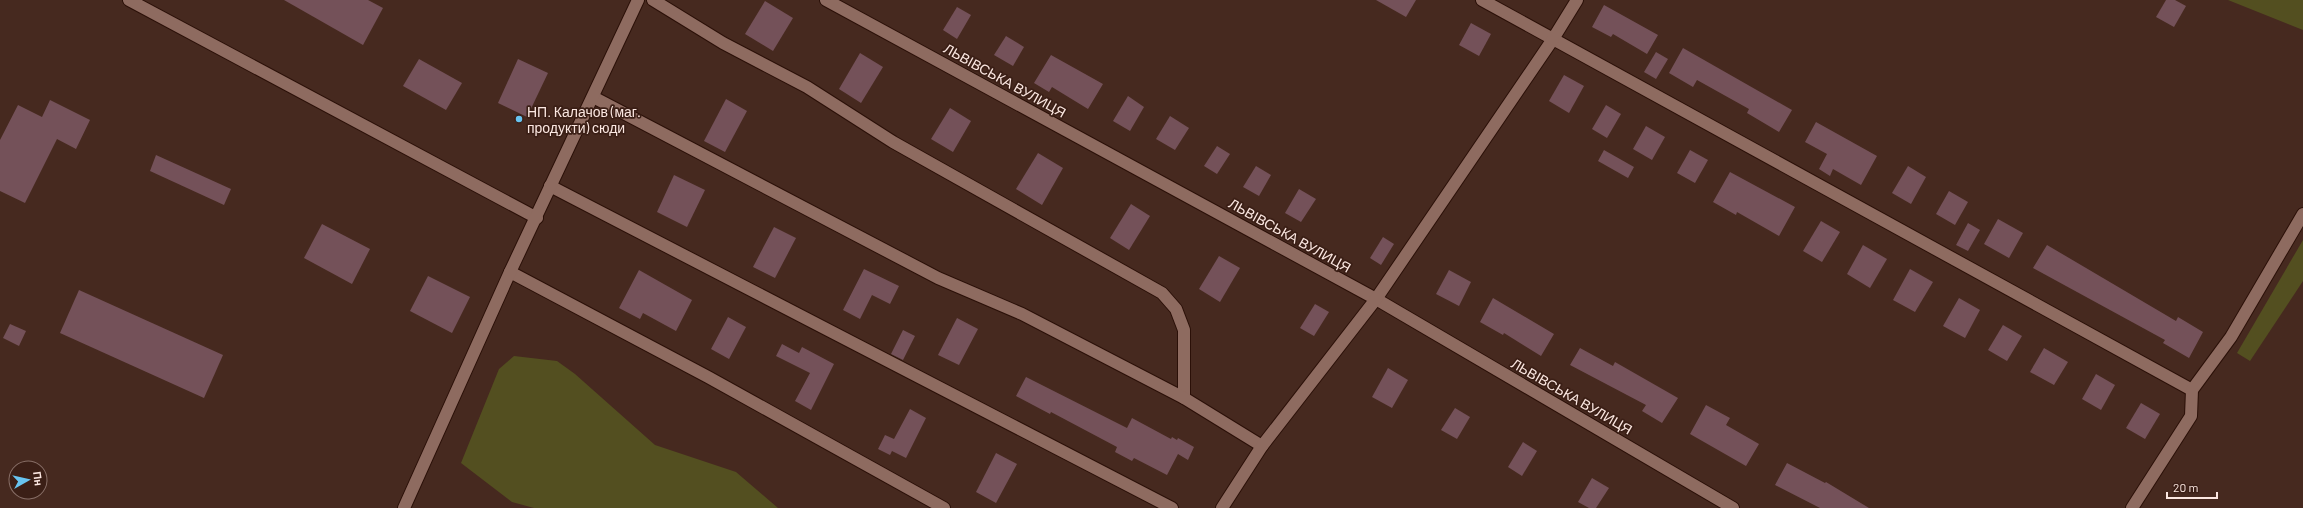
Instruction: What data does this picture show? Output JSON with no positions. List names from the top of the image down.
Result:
{
  "streets": {
    "street": ["ЛЬВІВСЬКА ВУЛИЦЯ"]
  },
  "places": ["НП. Калачов (маг. продукти) сюди"],
  "scale_bar": "20 m",
  "north": "right"
}
